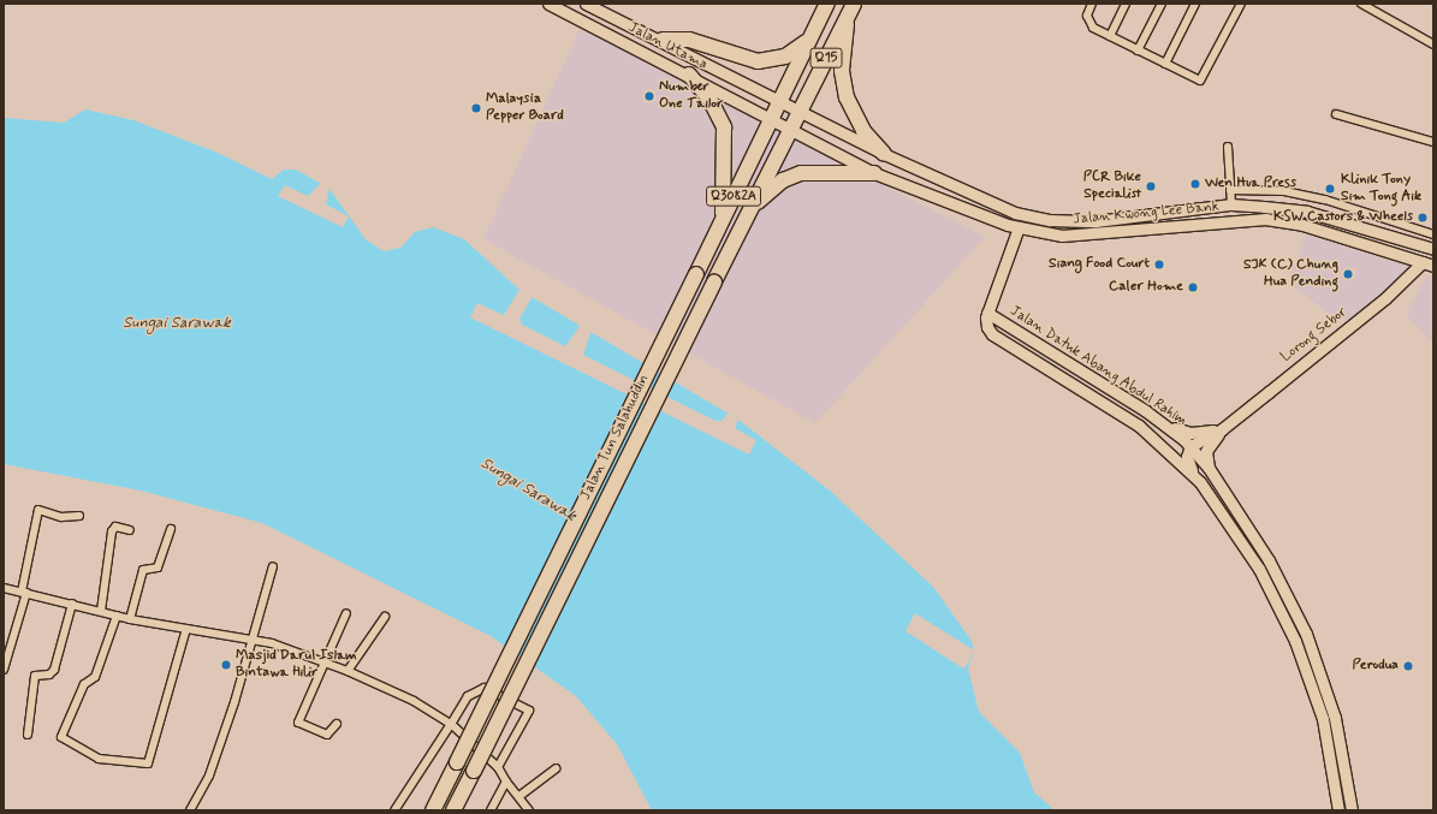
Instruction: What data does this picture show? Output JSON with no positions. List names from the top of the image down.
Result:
{
  "streets": {
    "highway": ["Q15", "Q3082A", "Jalan Tun Salahuddin"],
    "main road": [
      "Jalan Utama",
      "Jalan Kwong Lee Bank",
      "Lorong Sebor",
      "Jalan Datuk Abang Abdul Rahim"
    ]
  },
  "crossings": [
    ["Jalan Utama", "Q15"],
    ["Jalan Utama", "Jalan Kwong Lee Bank"],
    ["Jalan Utama", "Jalan Tun Salahuddin"],
    ["Q15", "Jalan Kwong Lee Bank"],
    ["Q15", "Jalan Tun Salahuddin"],
    ["Jalan Kwong Lee Bank", "Lorong Sebor"],
    ["Jalan Kwong Lee Bank", "Jalan Tun Salahuddin"]
  ],
  "water": ["Sungai Sarawak"],
  "places": [
    "Number One Tailor",
    "Malaysia Pepper Board",
    "Wen Hua Press",
    "PCR Bike Specialist",
    "Klinik Tony Sim Tong Aik",
    "KSW Castors & Wheels",
    "Siang Food Court",
    "SJK (C) Chung Hua Pending",
    "Caler Home",
    "Masjid Darul Islam Bintawa Hilir",
    "Perodua"
  ]
}
